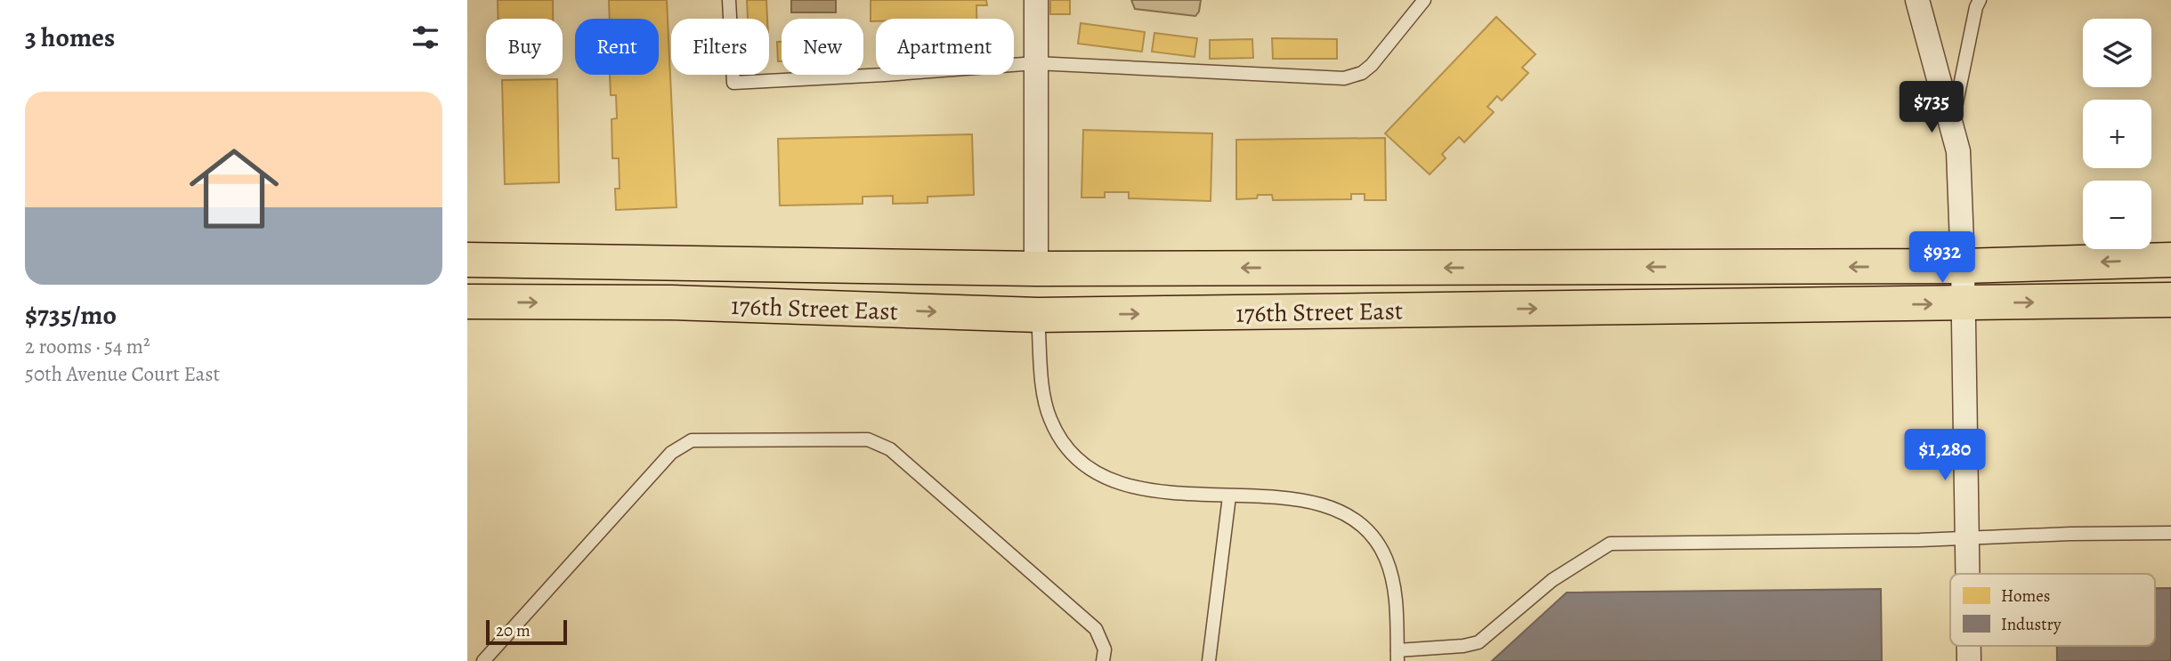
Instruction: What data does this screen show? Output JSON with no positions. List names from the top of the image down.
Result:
{
  "streets": {
    "main road": ["176th Street East"]
  },
  "legend": ["Homes", "Industry"],
  "scale_bar": "20 m",
  "page": {
    "heading": "3 homes",
    "map_buttons": ["+", "−"],
    "chip": [
      "Buy",
      "Rent",
      "Filters",
      "New",
      "Apartment"
    ],
    "list": [
      {
        "name": "$735/mo",
        "note": "2 rooms · 54 m² · 50th Avenue Court East"
      }
    ],
    "price": ["$735", "$932", "$1,280"],
    "scale": "20 m"
  }
}
